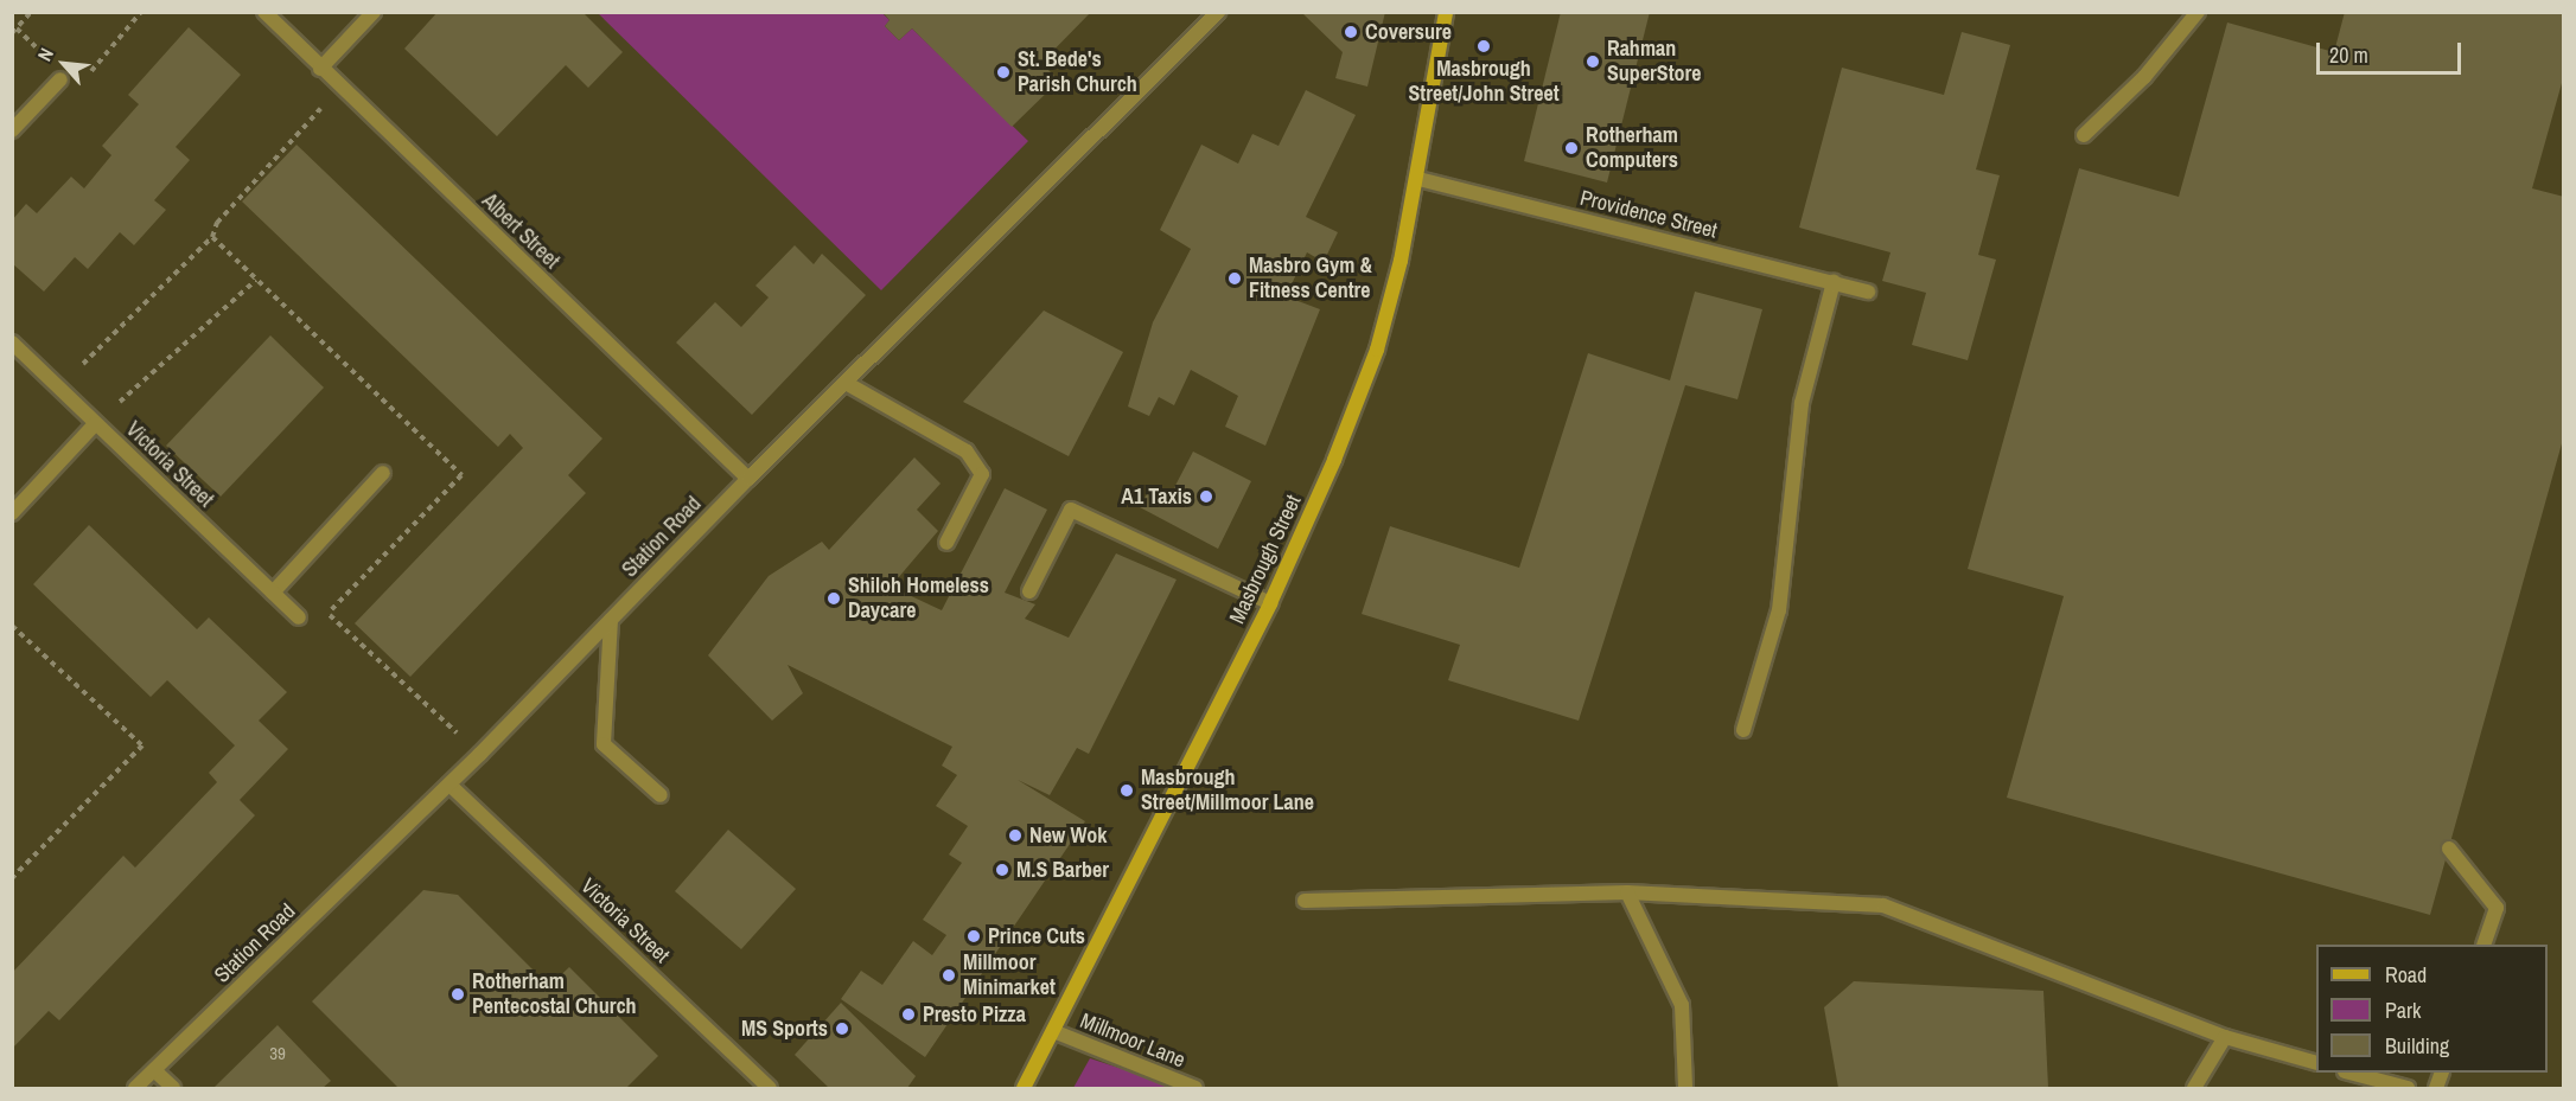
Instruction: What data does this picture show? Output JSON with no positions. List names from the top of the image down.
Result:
{
  "streets": {
    "street": [
      "Providence Street",
      "Albert Street",
      "Victoria Street",
      "Station Road",
      "Masbrough Street",
      "Millmoor Lane"
    ]
  },
  "crossings": [
    ["Providence Street", "Masbrough Street"],
    ["Albert Street", "Station Road"],
    ["Victoria Street", "Station Road"],
    ["Masbrough Street", "Millmoor Lane"]
  ],
  "places": [
    "Coversure",
    "Masbrough Street/John Street",
    "Rahman SuperStore",
    "St. Bede's Parish Church",
    "Rotherham Computers",
    "Masbro Gym & Fitness Centre",
    "A1 Taxis",
    "Shiloh Homeless Daycare",
    "Masbrough Street/Millmoor Lane",
    "New Wok",
    "M.S Barber",
    "Prince Cuts",
    "Millmoor Minimarket",
    "Rotherham Pentecostal Church",
    "Presto Pizza",
    "MS Sports"
  ],
  "house_numbers": ["39"],
  "legend": ["Road", "Park", "Building"],
  "scale_bar": "20 m",
  "north": "top left"
}
